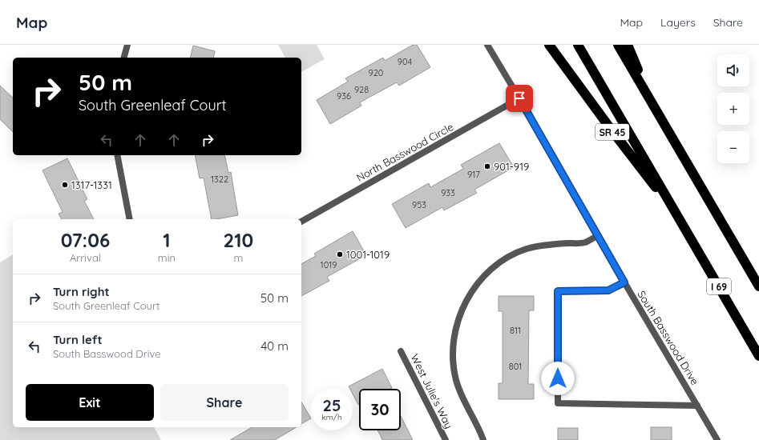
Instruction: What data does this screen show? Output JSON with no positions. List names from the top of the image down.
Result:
{
  "streets": {
    "highway": ["SR 45", "I 69"],
    "street": ["North Basswood Circle", "South Basswood Drive", "West Julie's Way"]
  },
  "crossings": [
    ["SR 45", "I 69"],
    ["North Basswood Circle", "South Basswood Drive"]
  ],
  "places": ["901-919", "1317-1331", "1001-1019"],
  "house_numbers": [
    "904",
    "920",
    "928",
    "936",
    "917",
    "1322",
    "933",
    "953",
    "1019",
    "811",
    "801"
  ],
  "page": {
    "header": "Map",
    "nav": ["Map", "Layers", "Share"],
    "map_buttons": ["+", "−"],
    "turn": ["50 m", "South Greenleaf Court"],
    "eta": [
      "07:06",
      "Arrival",
      "1",
      "min",
      "210",
      "m"
    ],
    "list": [
      {
        "name": "Turn right",
        "note": "South Greenleaf Court",
        "value": "50 m"
      },
      {
        "name": "Turn left",
        "note": "South Basswood Drive",
        "value": "40 m"
      }
    ],
    "buttons": ["Exit", "Share"],
    "speed": "25 km/h",
    "limit": "30"
  }
}
